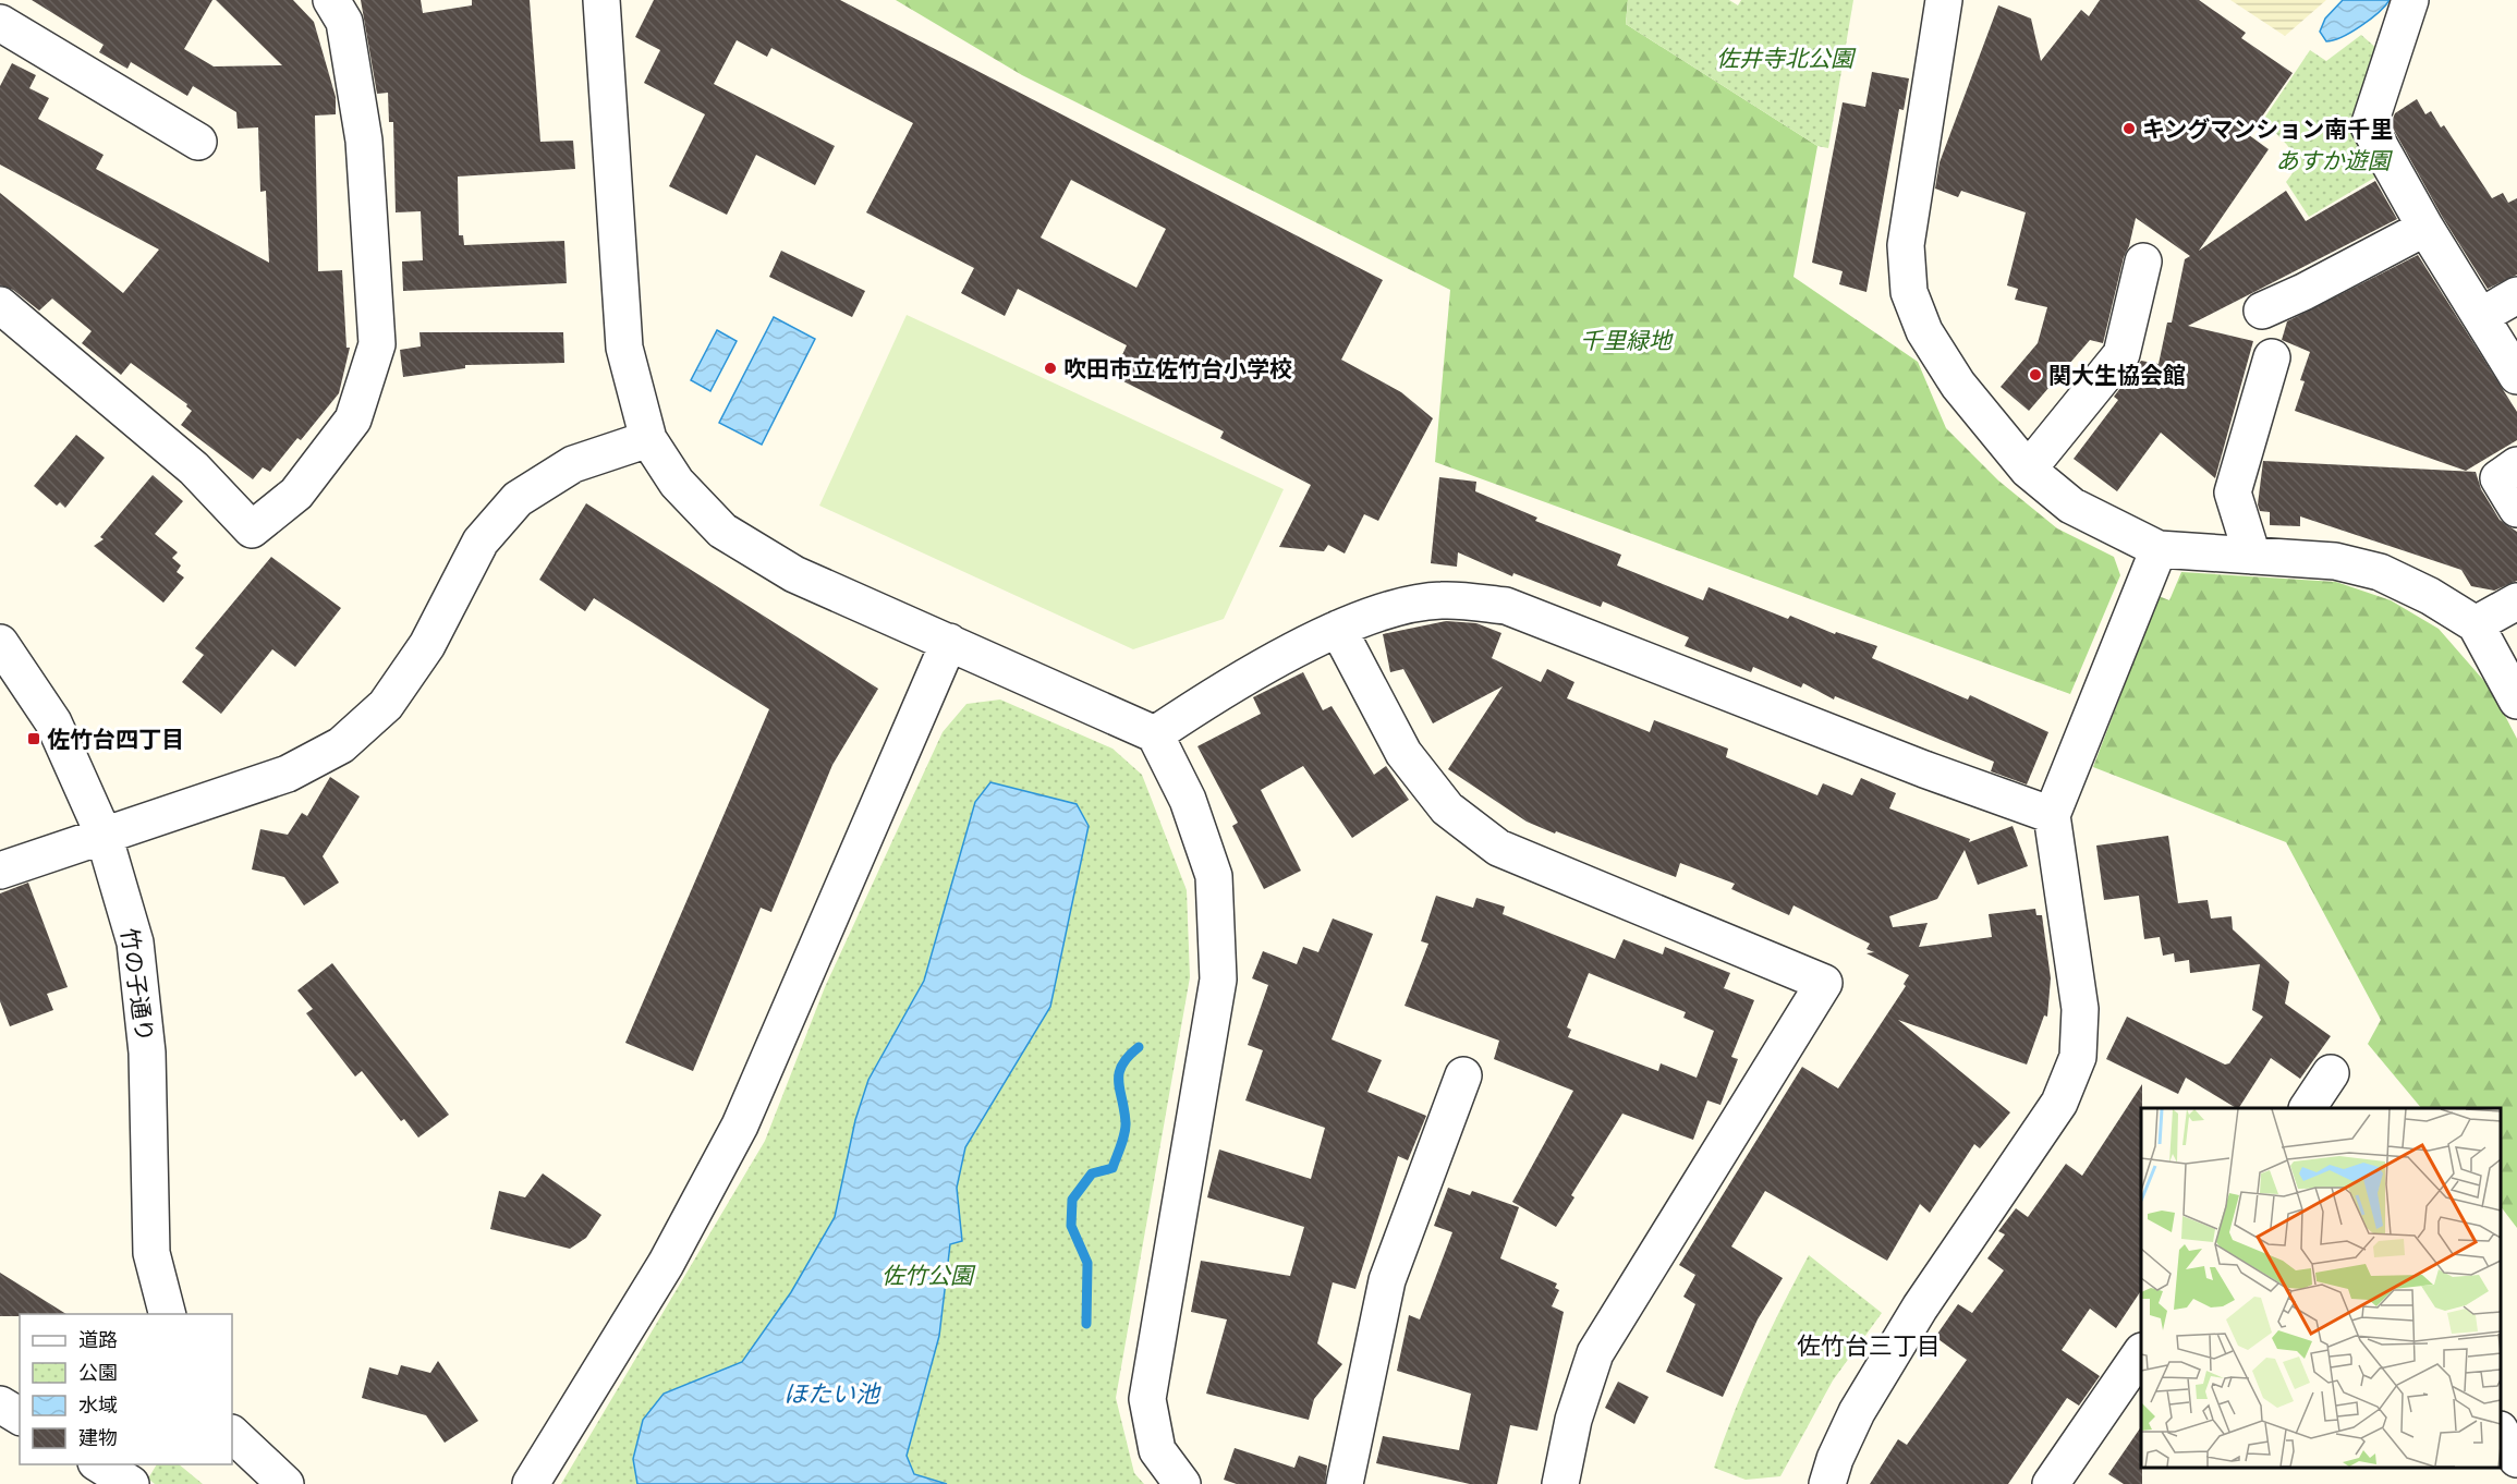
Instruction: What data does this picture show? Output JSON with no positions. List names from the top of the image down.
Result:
{
  "streets": {
    "street": ["竹の子通り"]
  },
  "districts": ["佐竹台三丁目"],
  "water": ["ほたい池"],
  "parks": [
    "佐井寺北公園",
    "あすか遊園",
    "千里緑地",
    "佐竹公園"
  ],
  "places": {
    "other": ["キングマンション南千里", "吹田市立佐竹台小学校", "関大生協会館"],
    "transit": ["佐竹台四丁目"]
  },
  "legend": [
    "道路",
    "公園",
    "水域",
    "建物"
  ]
}
